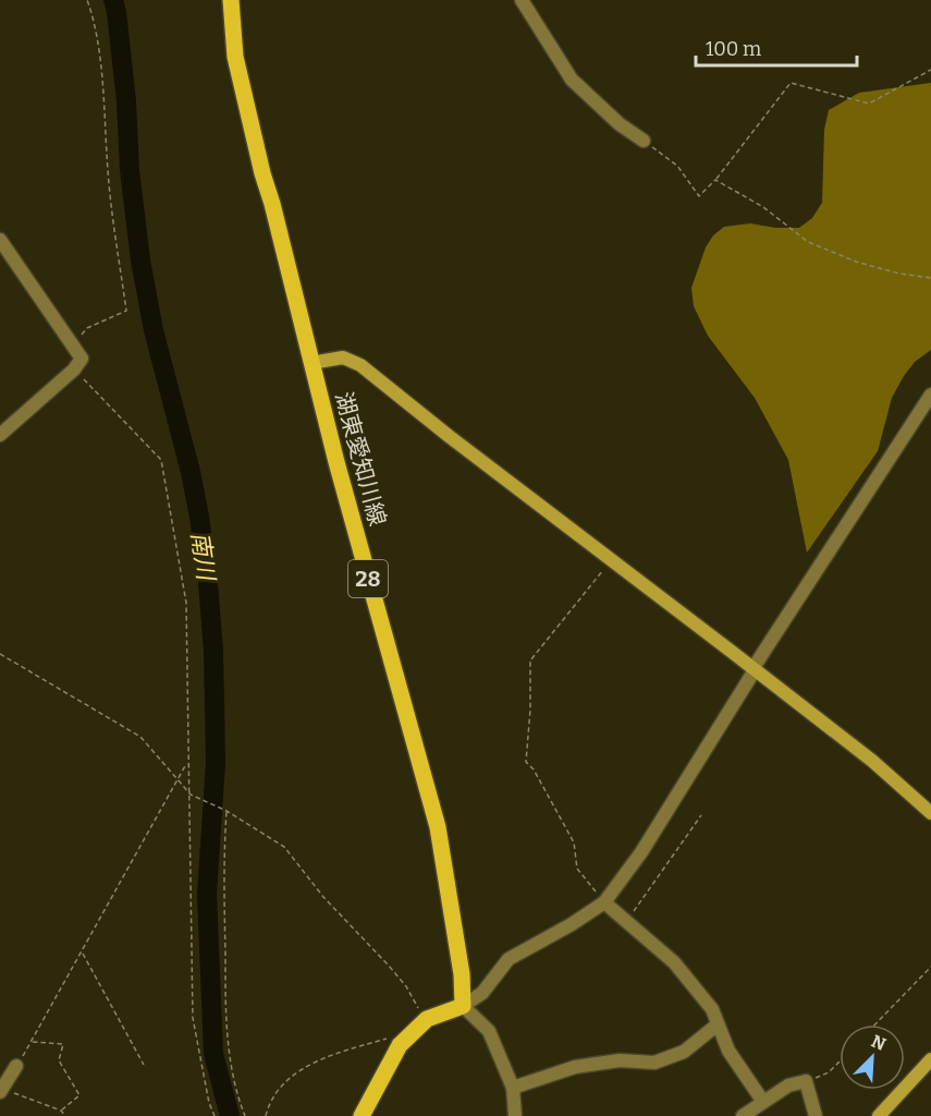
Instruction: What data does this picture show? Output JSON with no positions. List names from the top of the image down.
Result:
{
  "streets": {
    "main road": ["湖東愛知川線", "28"]
  },
  "water": ["南川"],
  "scale_bar": "100 m",
  "north": "top right"
}
